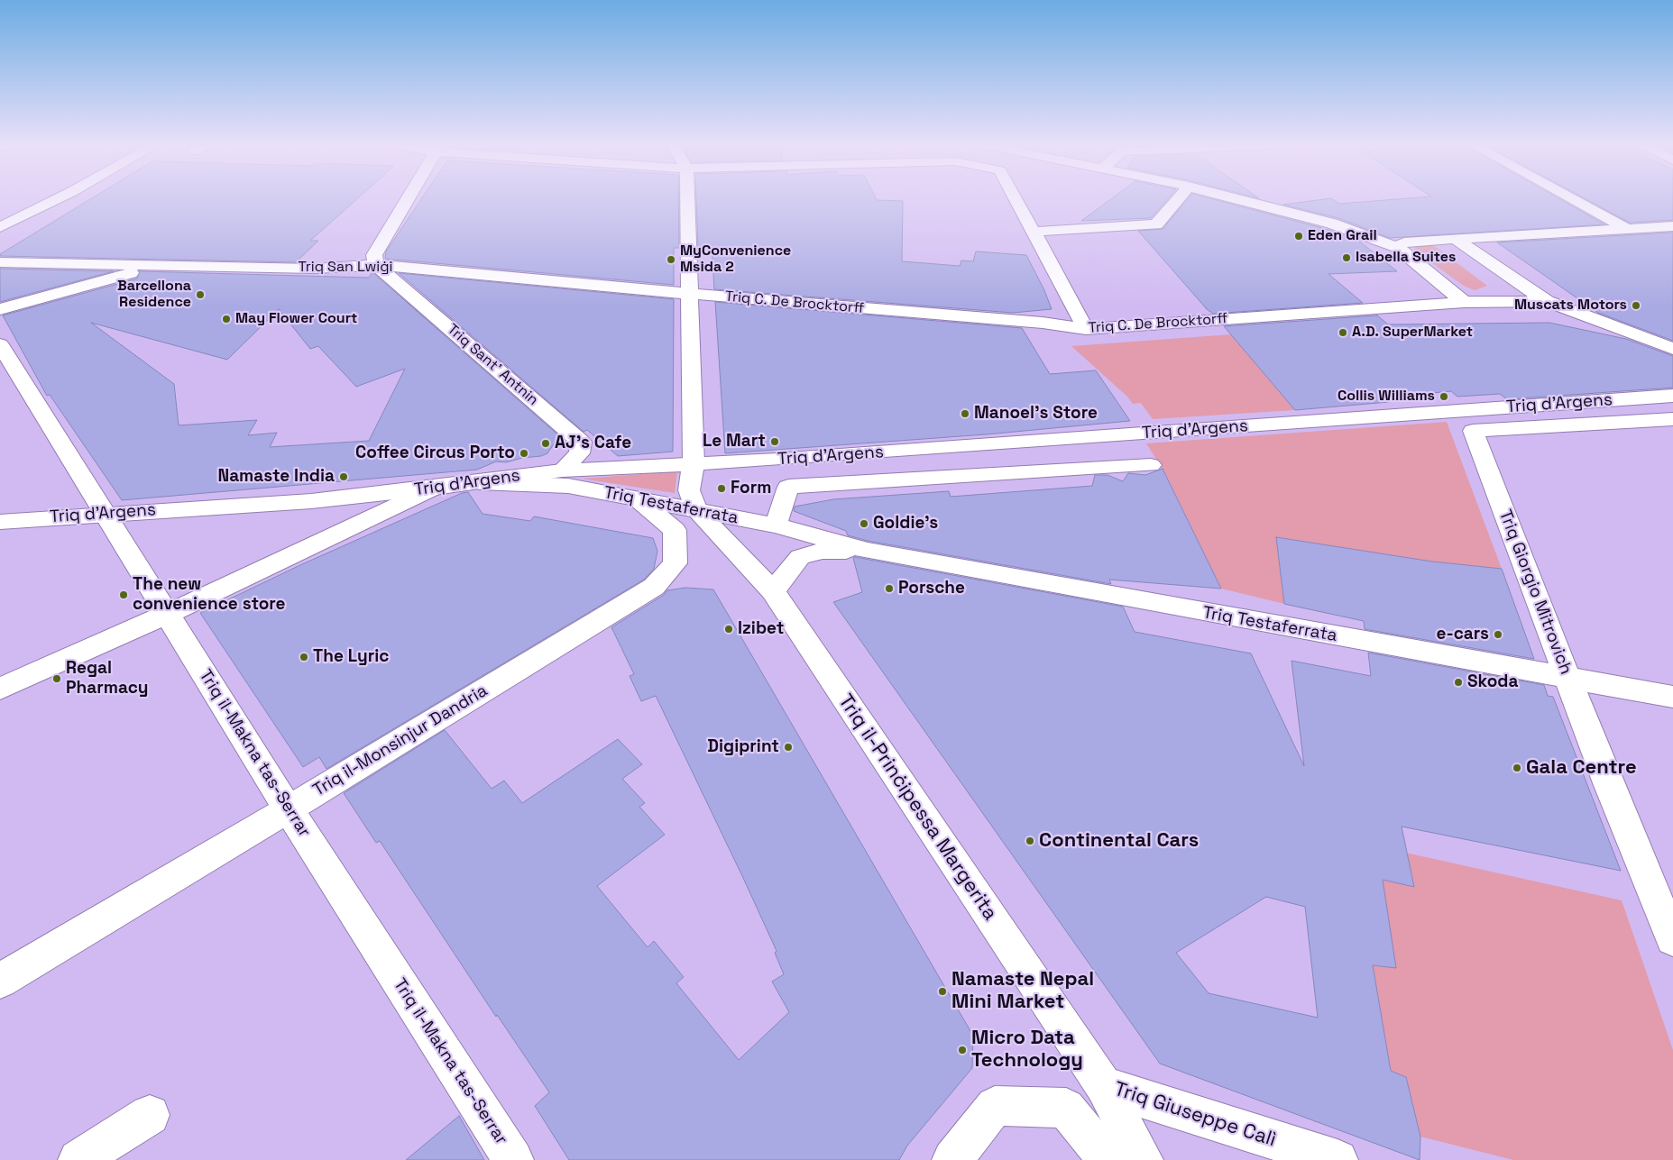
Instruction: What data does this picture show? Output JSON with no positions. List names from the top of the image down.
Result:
{
  "streets": {
    "main road": [
      "Triq San Lwiġi",
      "Triq C. De Brocktorff",
      "Triq Sant' Antnin",
      "Triq d'Argens",
      "Triq Testaferrata",
      "Triq Giorgio Mitrovich",
      "Triq il-Monsinjur Dandria",
      "Triq il-Makna tas-Serrar",
      "Triq il-Prinċipessa Margerita",
      "Triq Giuseppe Calì"
    ]
  },
  "crossings": [
    ["Triq San Lwiġi", "Triq C. De Brocktorff"],
    ["Triq San Lwiġi", "Triq Sant' Antnin"],
    ["Triq San Lwiġi", "Triq il-Prinċipessa Margerita"],
    ["Triq C. De Brocktorff", "Triq il-Prinċipessa Margerita"],
    ["Triq Sant' Antnin", "Triq d'Argens"],
    ["Triq d'Argens", "Triq Testaferrata"],
    ["Triq d'Argens", "Triq il-Makna tas-Serrar"],
    ["Triq d'Argens", "Triq il-Prinċipessa Margerita"],
    ["Triq Testaferrata", "Triq Giorgio Mitrovich"],
    ["Triq Testaferrata", "Triq il-Monsinjur Dandria"],
    ["Triq Testaferrata", "Triq il-Prinċipessa Margerita"],
    ["Triq il-Monsinjur Dandria", "Triq il-Makna tas-Serrar"],
    ["Triq il-Prinċipessa Margerita", "Triq Giuseppe Calì"]
  ],
  "places": [
    "Eden Grail",
    "Isabella Suites",
    "MyConvenience Msida 2",
    "Barcellona Residence",
    "Muscats Motors",
    "May Flower Court",
    "A.D. SuperMarket",
    "Collis Williams",
    "Manoel's Store",
    "Le Mart",
    "AJ's Cafe",
    "Coffee Circus Porto",
    "Namaste India",
    "Form",
    "Goldie's",
    "Porsche",
    "The new convenience store",
    "Izibet",
    "e-cars",
    "The Lyric",
    "Regal Pharmacy",
    "Skoda",
    "Digiprint",
    "Gala Centre",
    "Continental Cars",
    "Namaste Nepal Mini Market",
    "Micro Data Technology"
  ]
}
